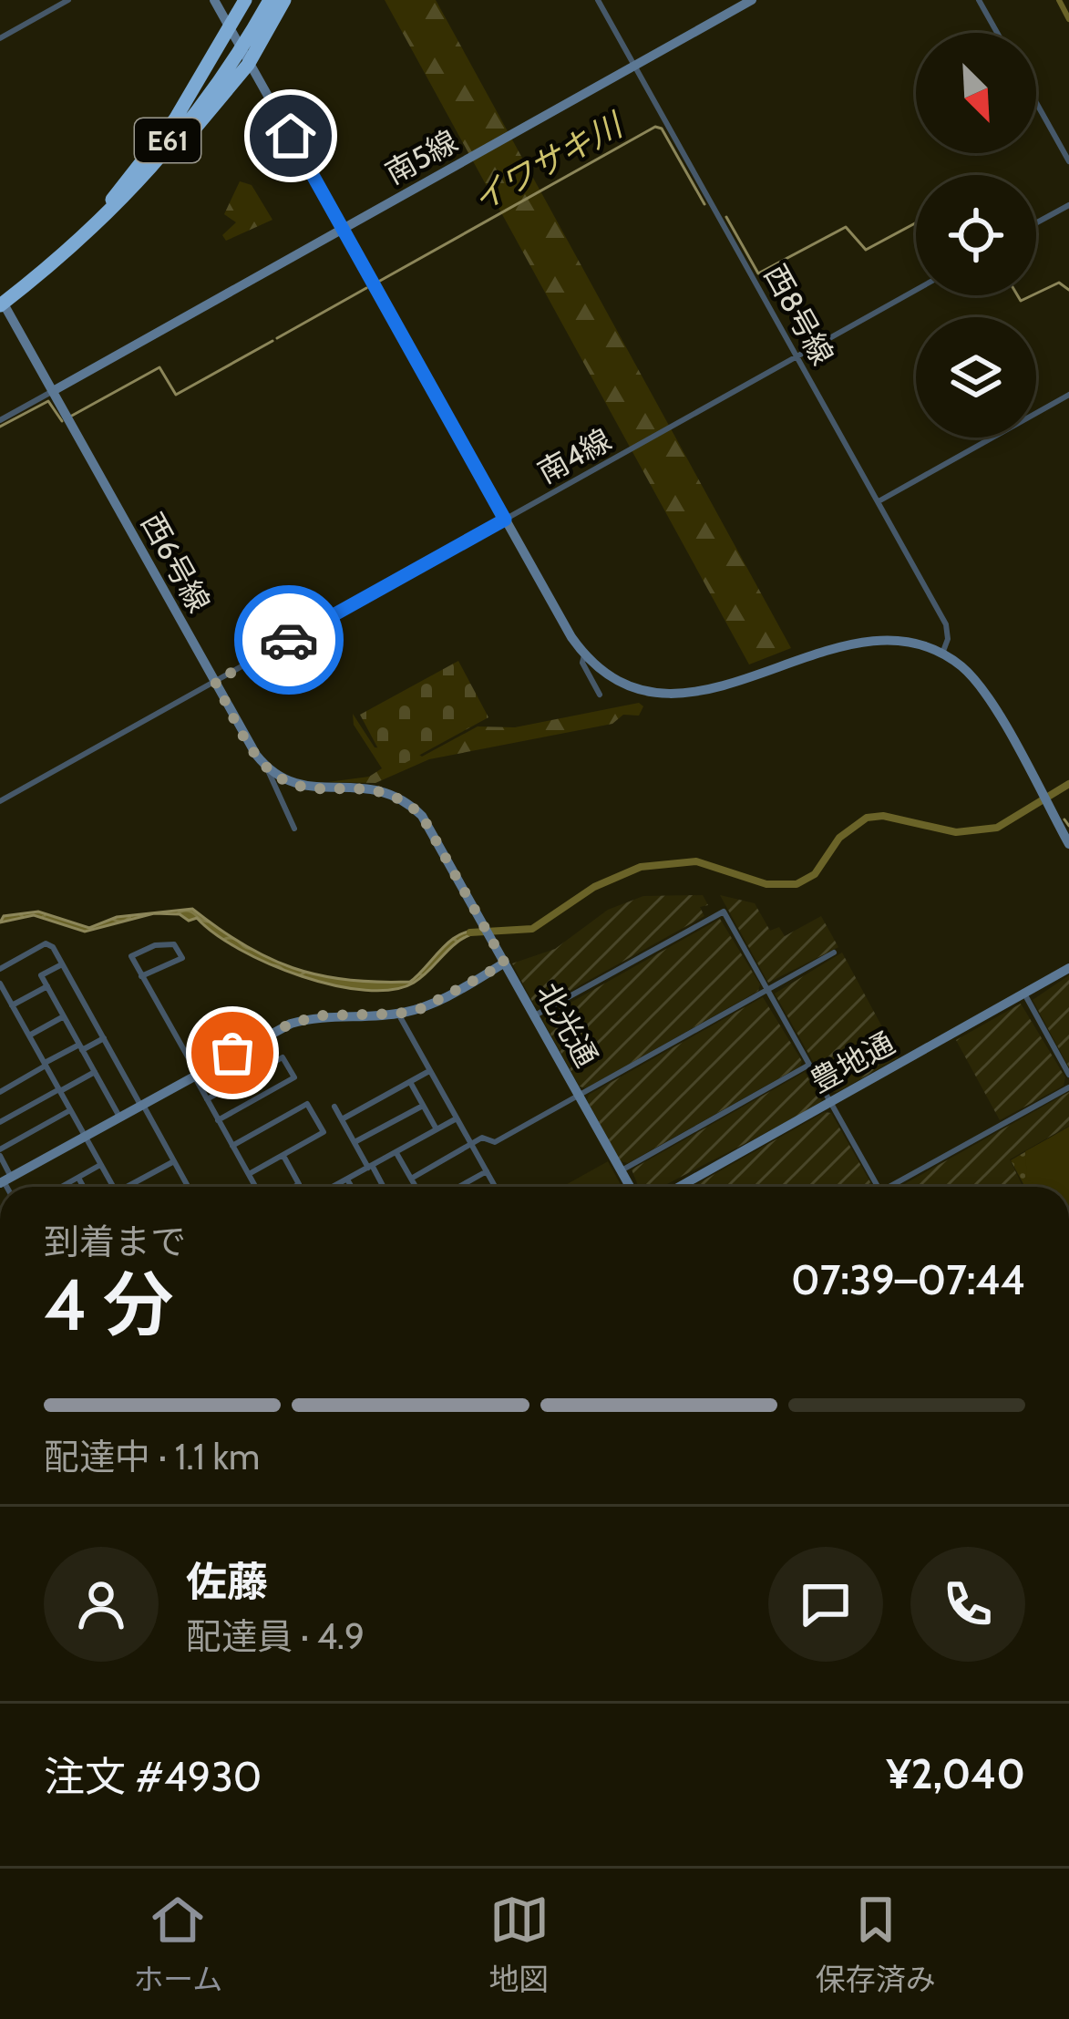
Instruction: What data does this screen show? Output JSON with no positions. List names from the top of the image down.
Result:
{
  "streets": {
    "highway": ["E61"],
    "street": [
      "南5線",
      "西8号線",
      "南4線",
      "西6号線",
      "北光通",
      "豊地通"
    ]
  },
  "crossings": [
    ["E61", "西6号線"],
    ["南5線", "西8号線"],
    ["南5線", "西6号線"],
    ["西8号線", "南4線"],
    ["南4線", "西6号線"]
  ],
  "water": ["イワサキ川"],
  "north": "bottom right",
  "page": {
    "heading": ["4 分", "到着まで", "07:39–07:44"],
    "panel": [
      "佐藤",
      "配達員 · 4.9",
      "注文 #4930",
      "¥2,040"
    ],
    "bar": "配達中 · 1.1 km",
    "tabs": ["ホーム", "地図", "保存済み"]
  }
}
